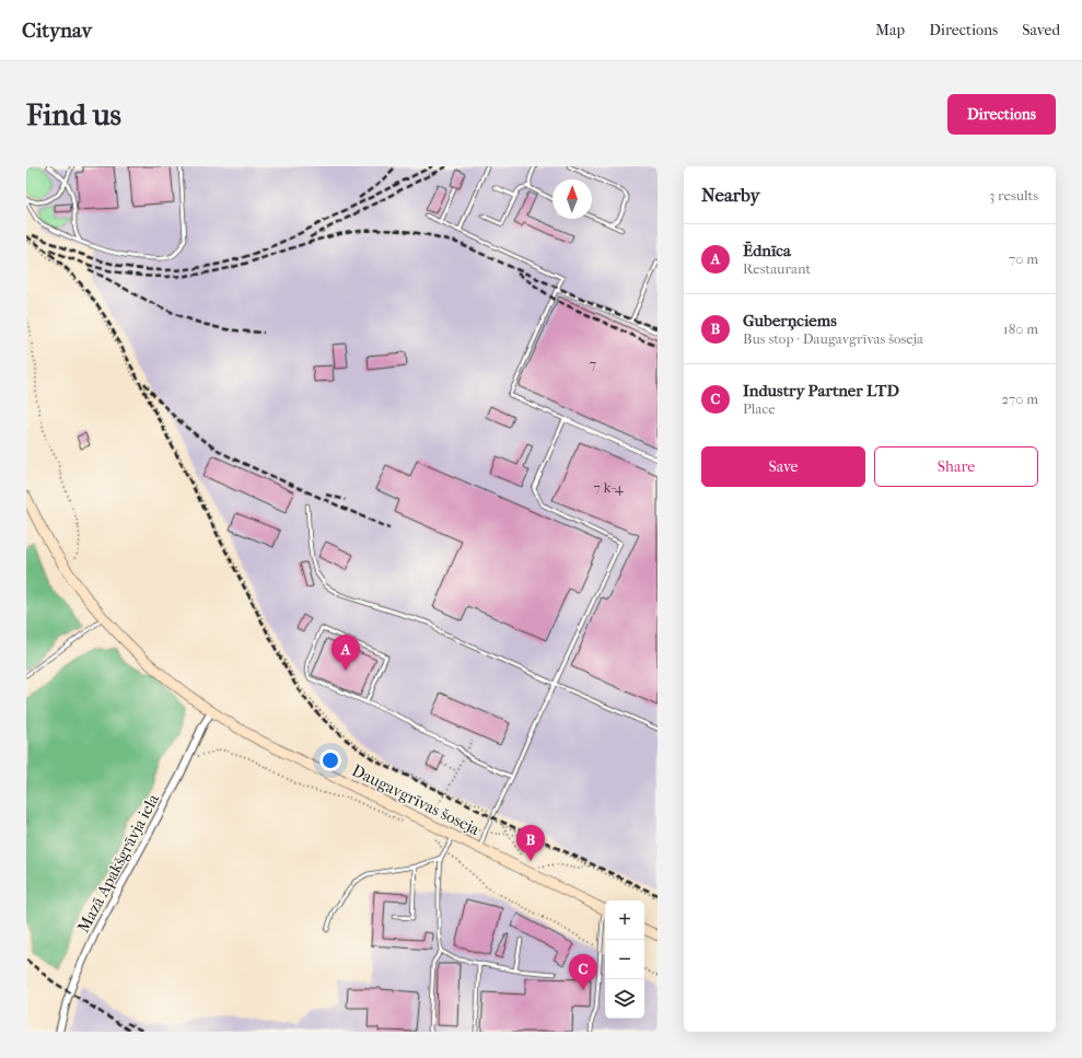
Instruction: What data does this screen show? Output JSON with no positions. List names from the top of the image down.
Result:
{
  "streets": {
    "main road": ["Daugavgrīvas šoseja"],
    "street": ["Mazā Apakšgrāvja iela"]
  },
  "crossings": [
    ["Daugavgrīvas šoseja", "Mazā Apakšgrāvja iela"]
  ],
  "house_numbers": ["7", "7 k-4"],
  "north": "top",
  "page": {
    "header": "Citynav",
    "nav": ["Map", "Directions", "Saved"],
    "buttons": [
      "Directions",
      ["Save", "Share"]
    ],
    "title": "Find us",
    "heading": ["Nearby", "3 results"],
    "list": [
      {
        "mark": "A",
        "name": "Ēdnīca",
        "note": "Restaurant",
        "value": "70 m"
      },
      {
        "mark": "B",
        "name": "Guberņciems",
        "note": "Bus stop · Daugavgrīvas šoseja",
        "value": "180 m"
      },
      {
        "mark": "C",
        "name": "Industry Partner LTD",
        "note": "Place",
        "value": "270 m"
      }
    ],
    "pins": ["A", "B", "C"],
    "map_buttons": ["+", "−"]
  }
}
